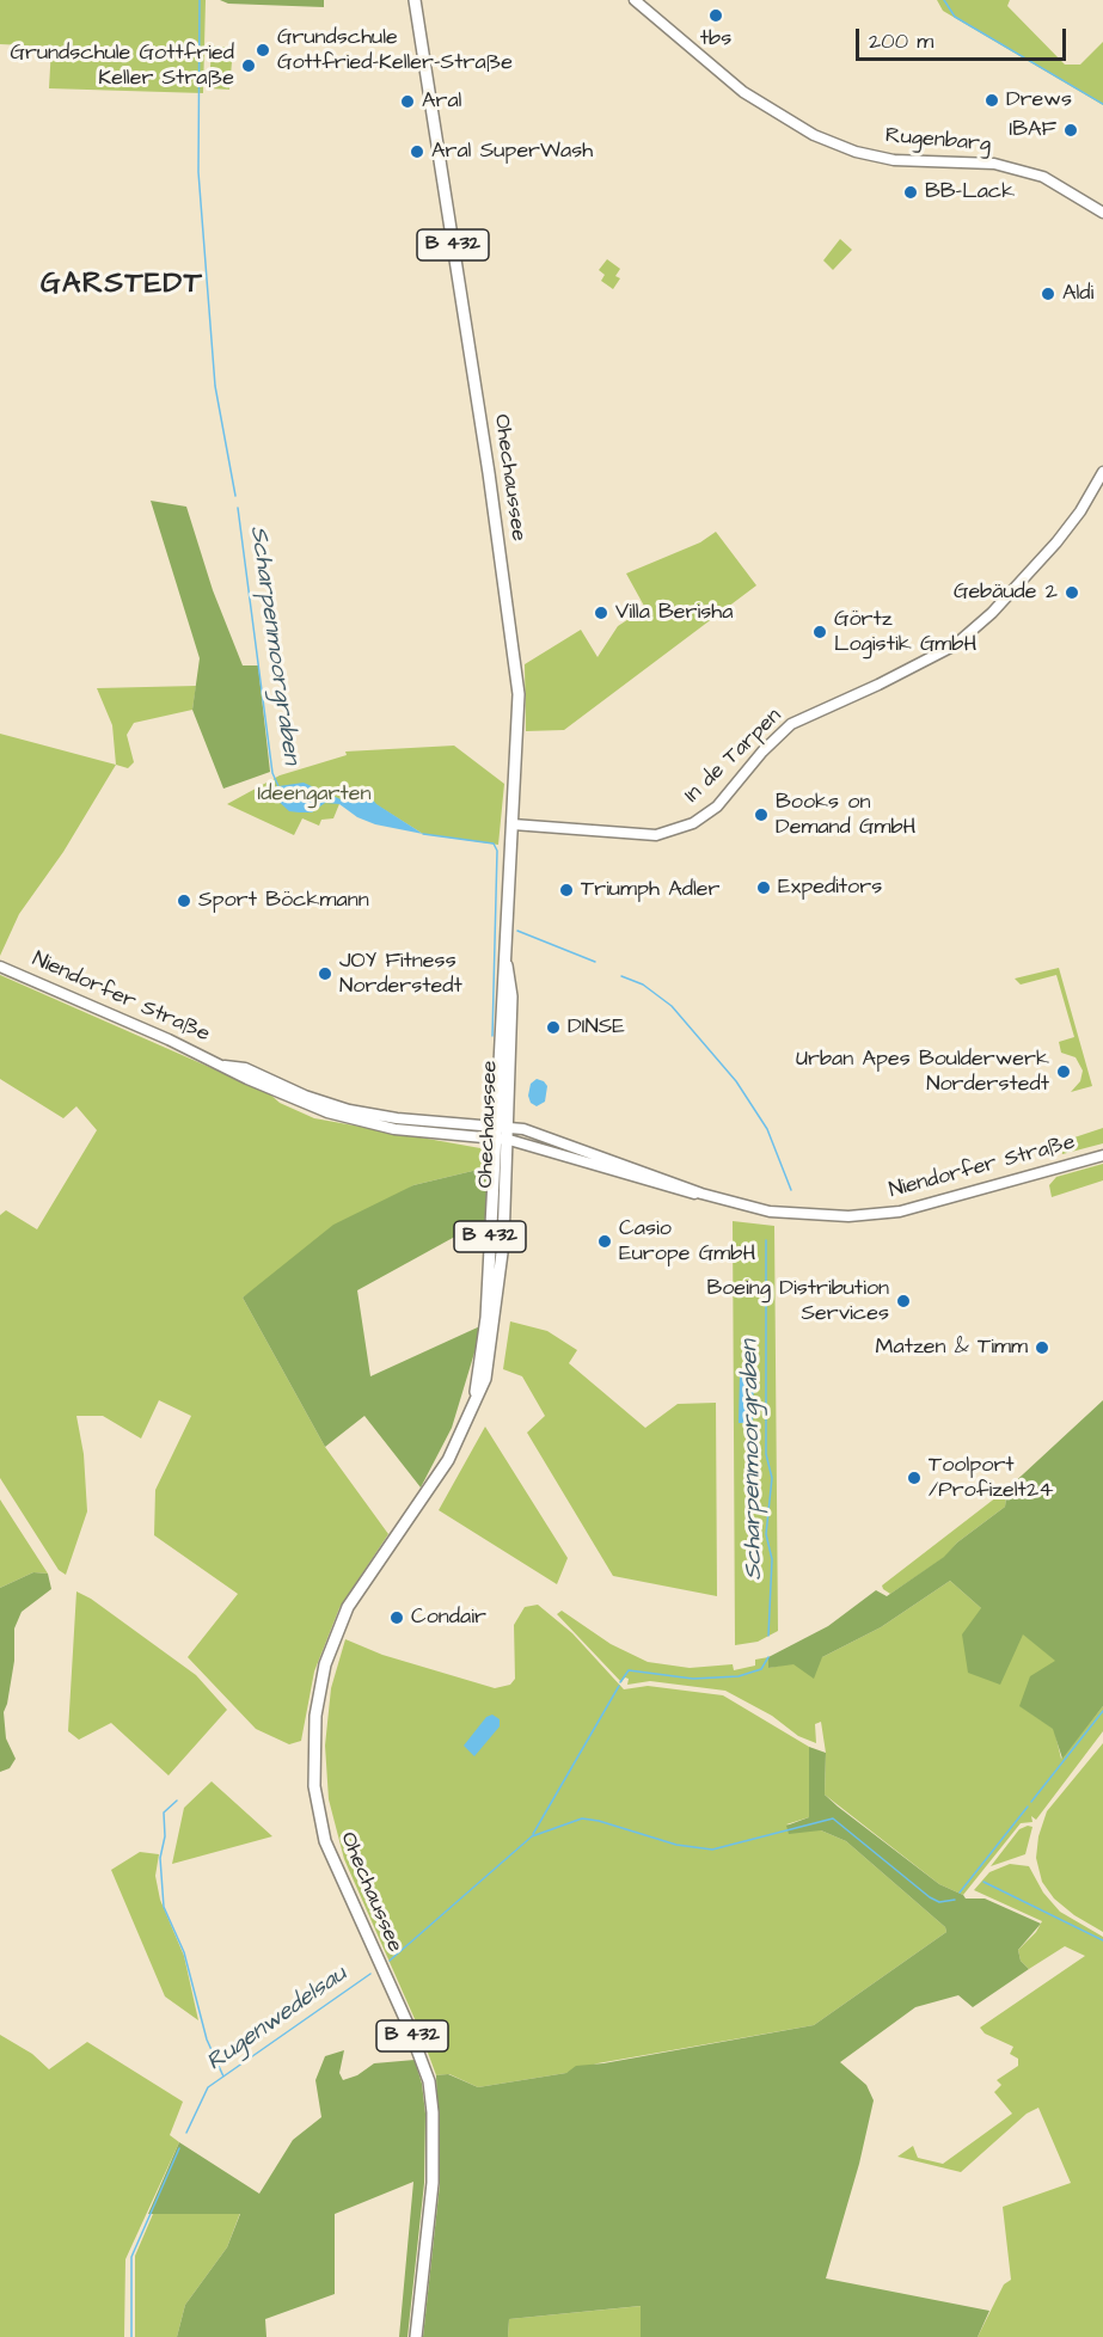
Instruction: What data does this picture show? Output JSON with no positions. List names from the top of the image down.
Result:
{
  "streets": {
    "main road": [
      "Rugenbarg",
      "B 432",
      "Ohechaussee",
      "In de Tarpen",
      "Niendorfer Straße"
    ]
  },
  "crossings": [
    ["Ohechaussee", "In de Tarpen"],
    ["Ohechaussee", "Niendorfer Straße"]
  ],
  "districts": ["GARSTEDT"],
  "water": ["Scharpenmoorgraben", "Rugenwedelsau"],
  "parks": ["Ideengarten"],
  "places": [
    "tbs",
    "Grundschule Gottfried-Keller-Straße",
    "Grundschule Gottfried Keller Straße",
    "Drews",
    "Aral",
    "IBAF",
    "Aral SuperWash",
    "BB-Lack",
    "Aldi",
    "Gebäude 2",
    "Villa Berisha",
    "Görtz Logistik GmbH",
    "Books on Demand GmbH",
    "Expeditors",
    "Triumph Adler",
    "Sport Böckmann",
    "JOY Fitness Norderstedt",
    "DINSE",
    "Urban Apes Boulderwerk Norderstedt",
    "Casio Europe GmbH",
    "Boeing Distribution Services",
    "Matzen & Timm",
    "Toolport /Profizelt24",
    "Condair"
  ],
  "scale_bar": "200 m"
}
